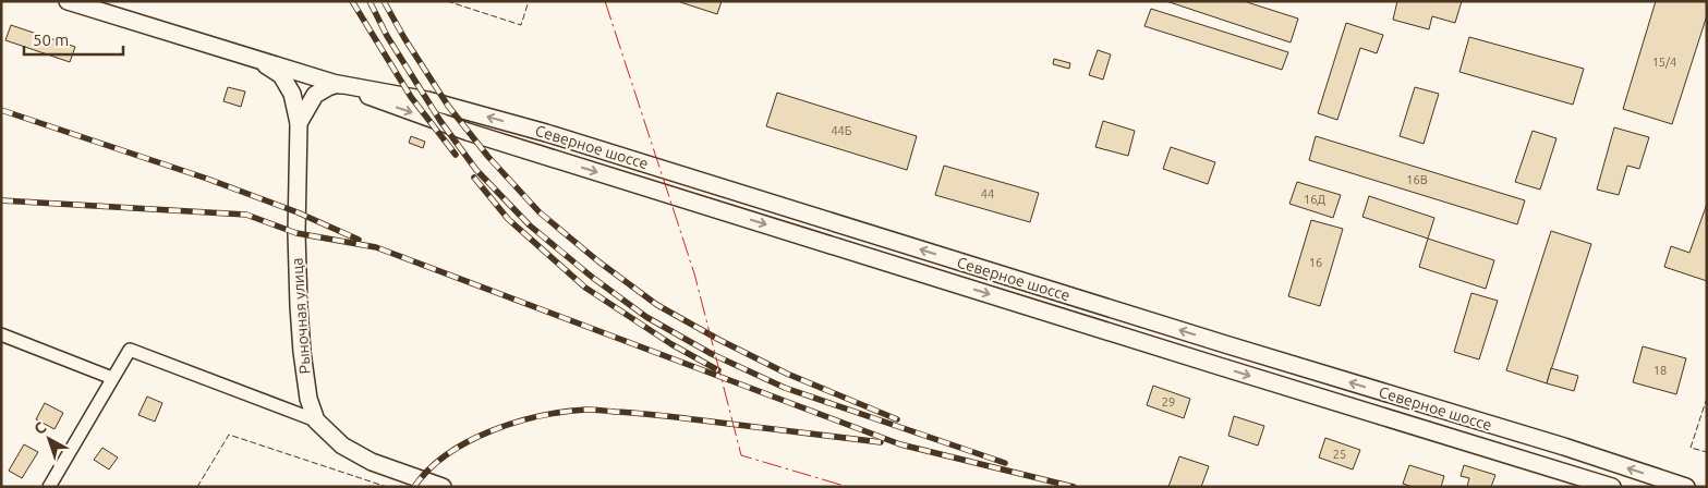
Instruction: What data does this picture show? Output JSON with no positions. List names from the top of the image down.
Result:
{
  "streets": {
    "main road": ["Северное шоссе", "Рыночная улица"]
  },
  "crossings": [
    ["Северное шоссе", "Рыночная улица"]
  ],
  "house_numbers": [
    "15/4",
    "44Б",
    "16В",
    "44",
    "16Д",
    "16",
    "18",
    "29",
    "25"
  ],
  "scale_bar": "50 m",
  "north": "top left"
}
